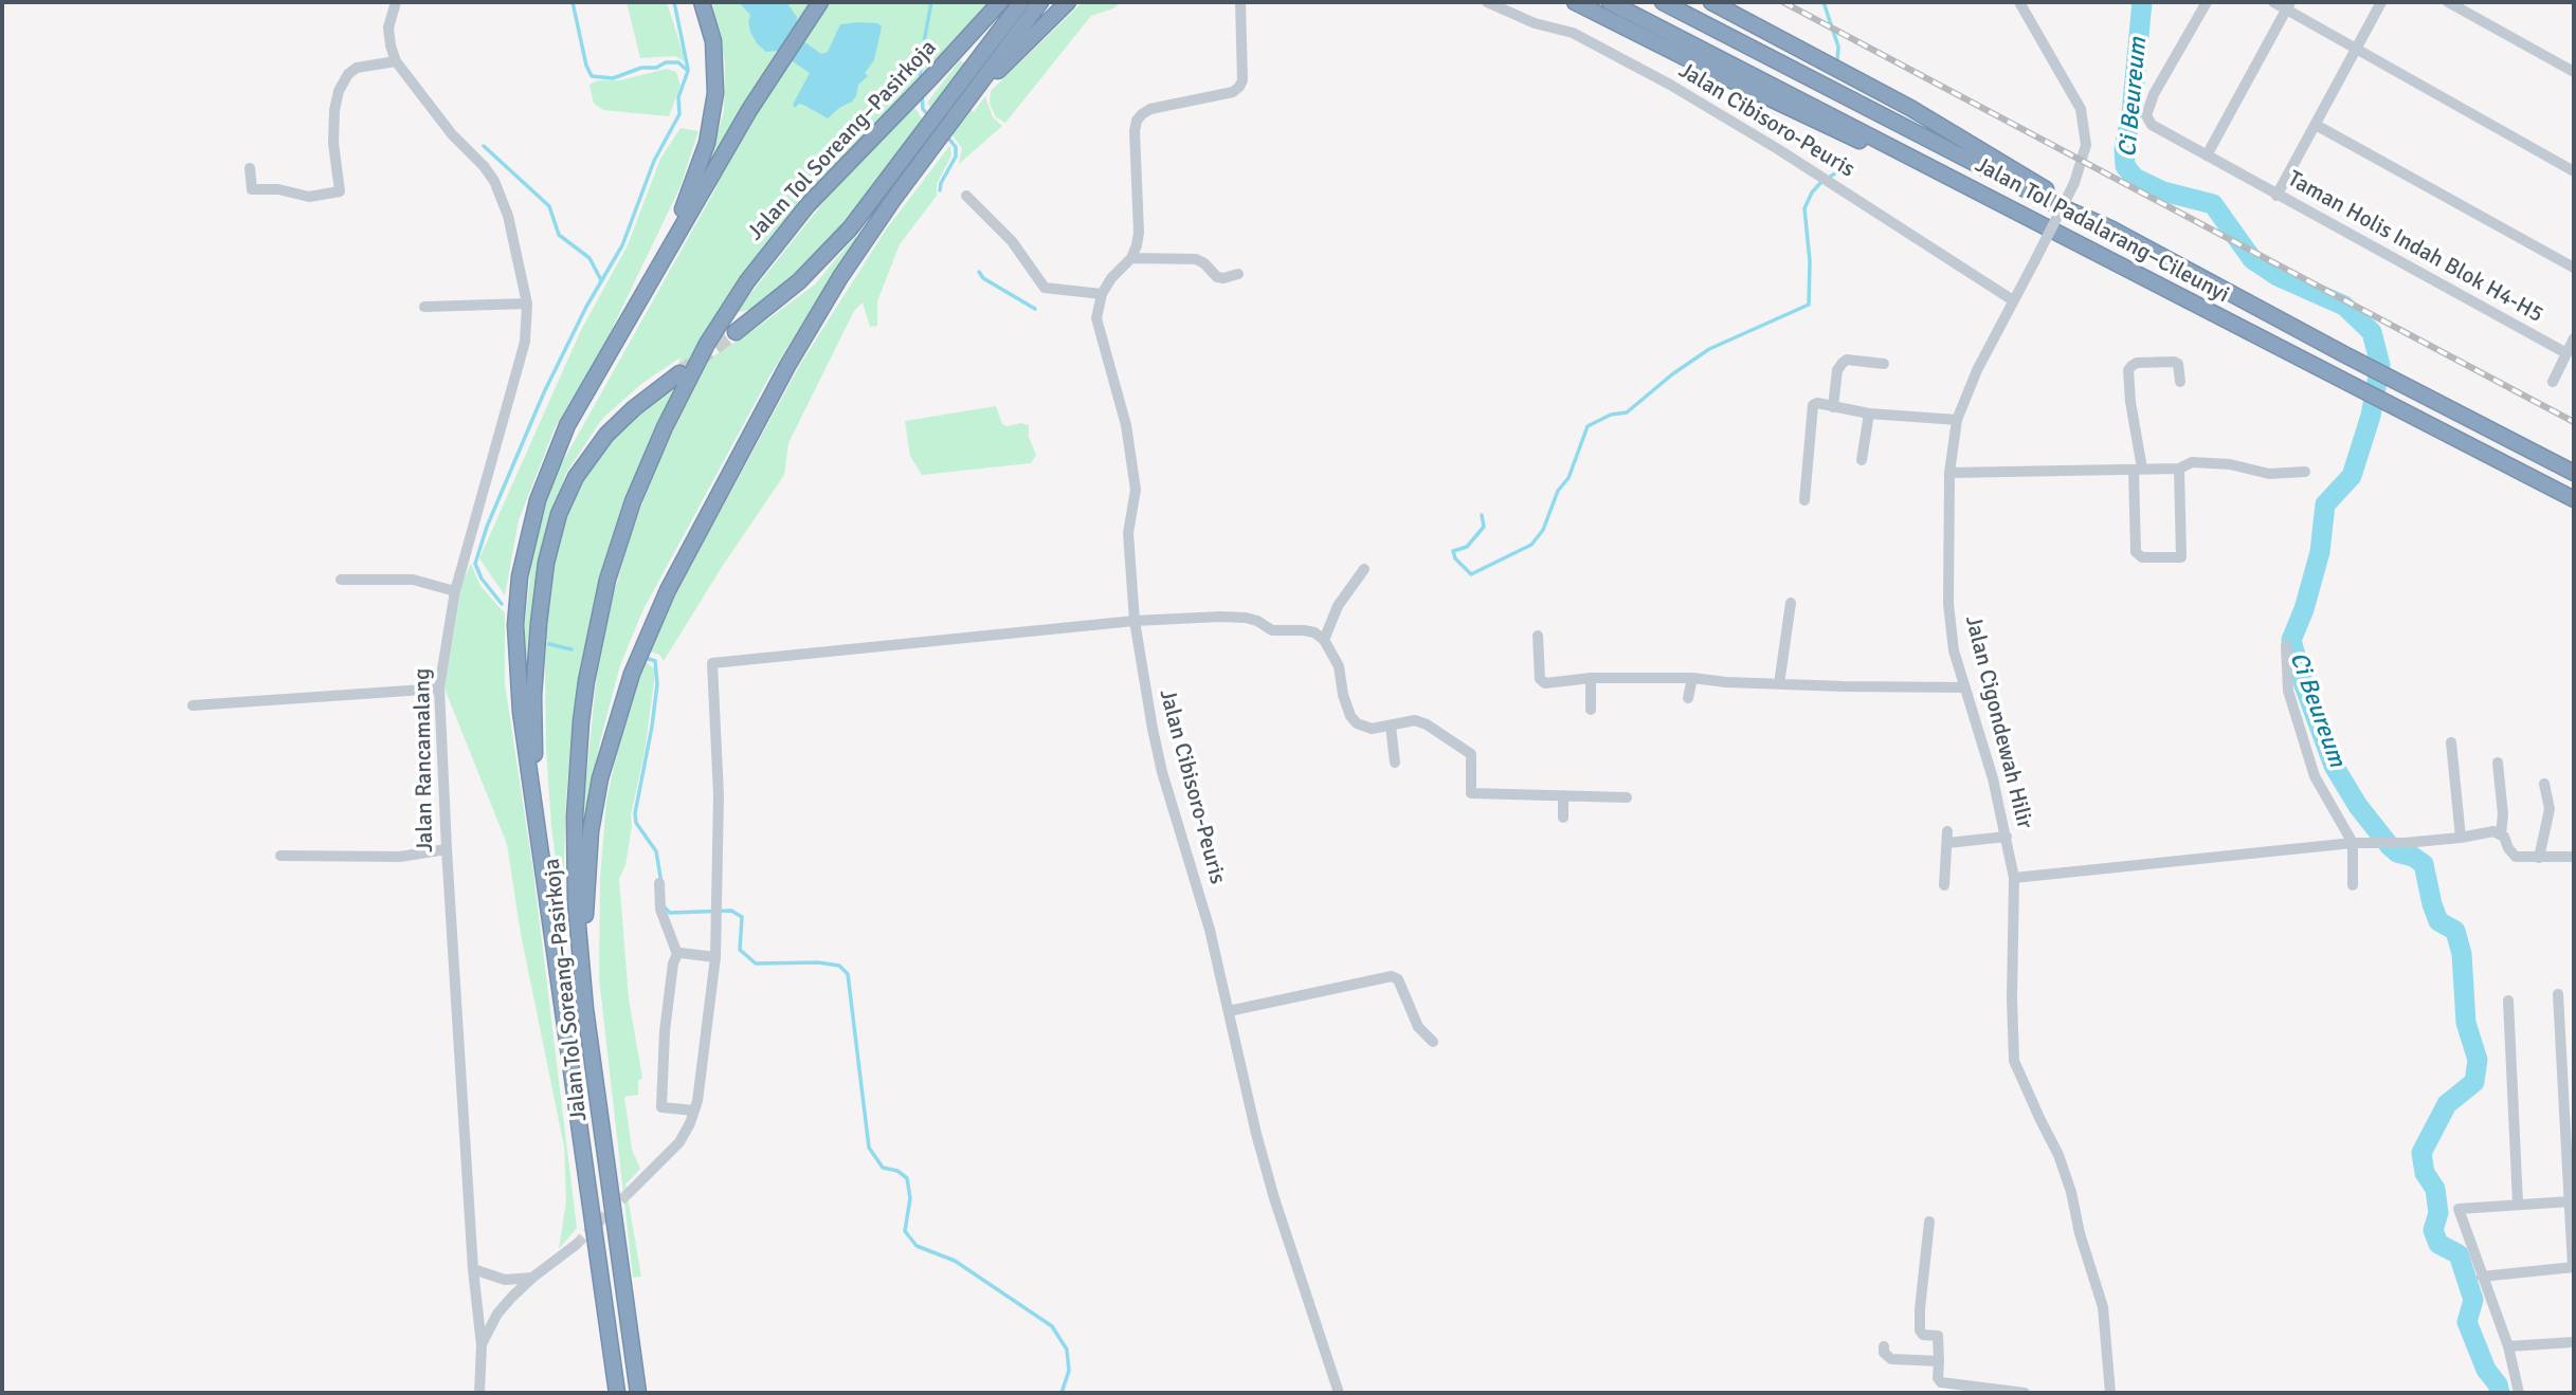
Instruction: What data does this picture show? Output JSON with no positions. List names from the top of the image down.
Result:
{
  "streets": {
    "highway": ["Jalan Tol Soreang–Pasirkoja", "Jalan Tol Padalarang–Cileunyi"],
    "street": [
      "Jalan Cibisoro-Peuris",
      "Taman Holis Indah Blok H4-H5",
      "Jalan Cigondewah Hilir",
      "Jalan Rancamalang"
    ]
  },
  "crossings": [
    ["Jalan Cibisoro-Peuris", "Jalan Cigondewah Hilir"]
  ],
  "water": ["Ci Beureum"]
}
